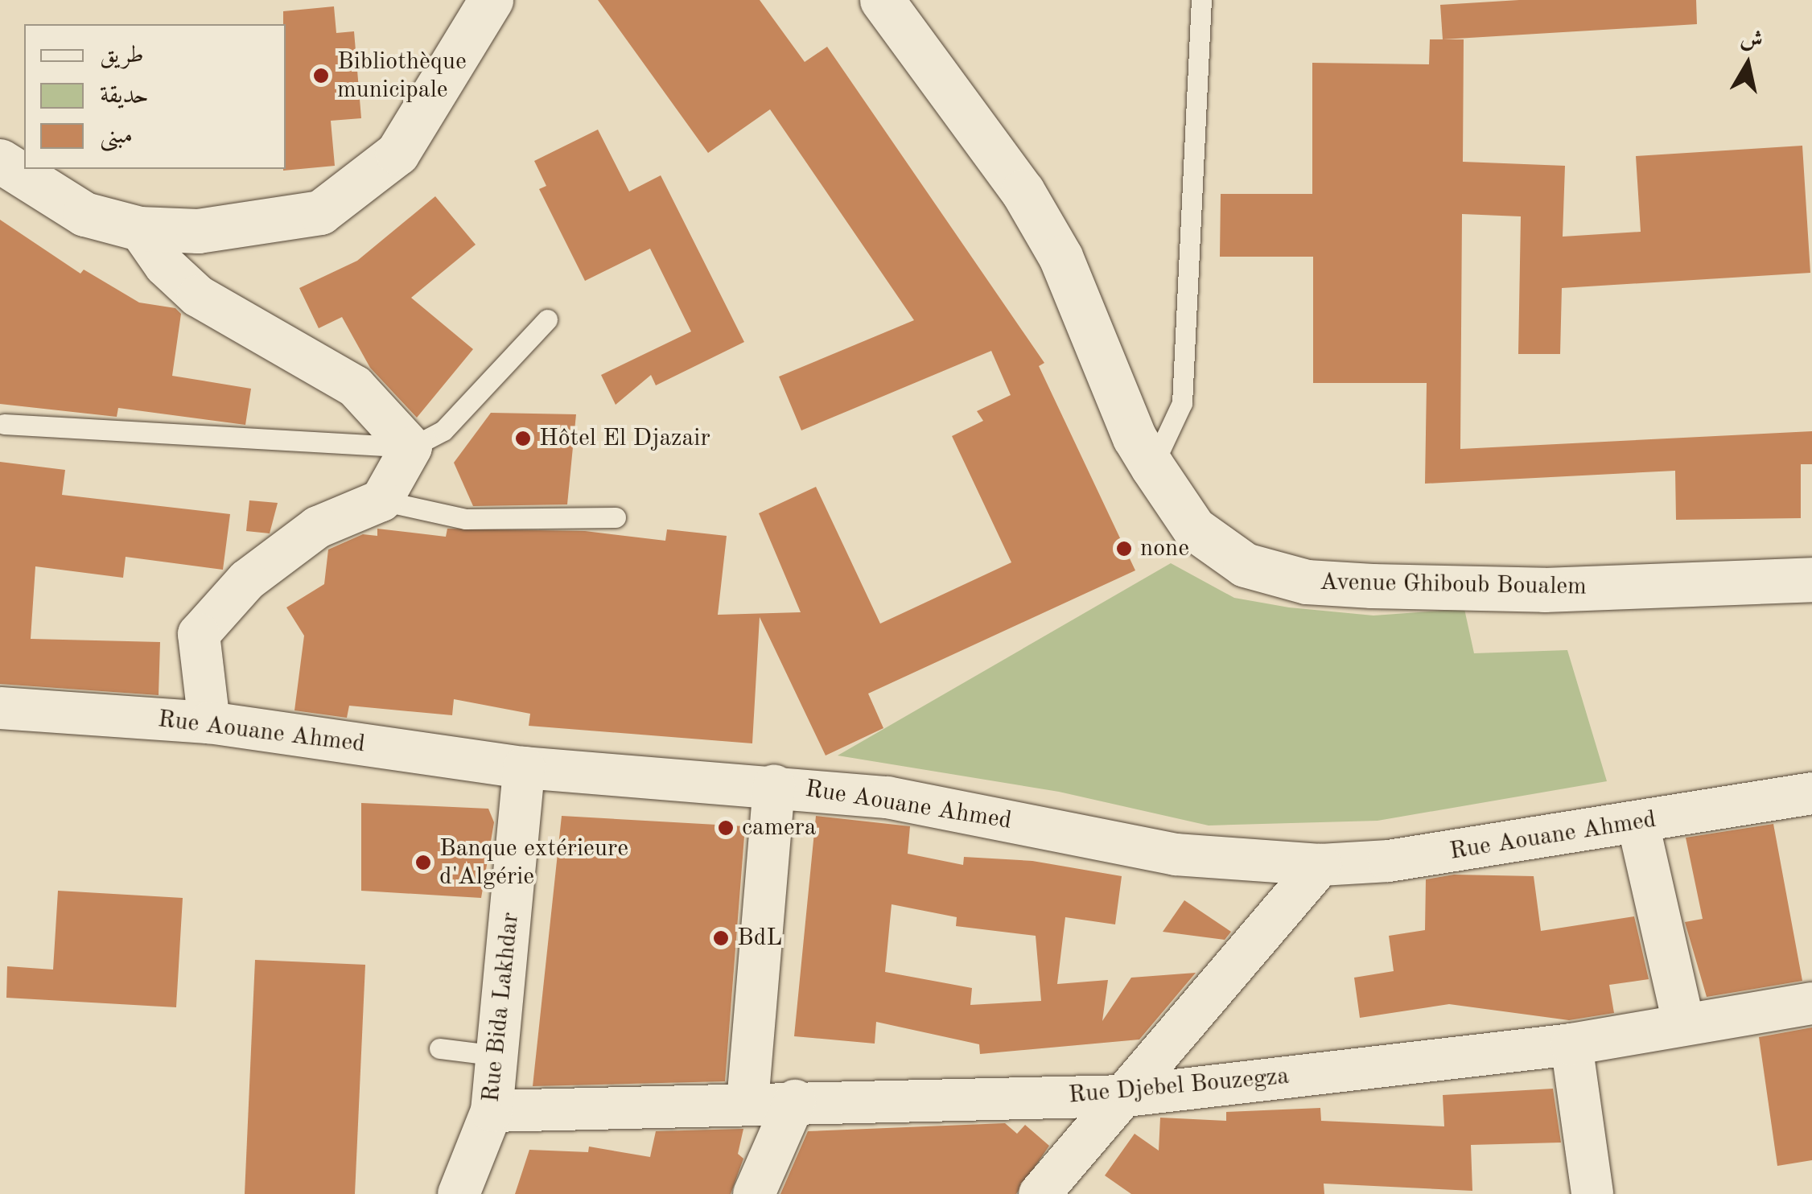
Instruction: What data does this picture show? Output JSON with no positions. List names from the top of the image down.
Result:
{
  "streets": {
    "main road": ["Avenue Ghiboub Boualem"],
    "street": ["Rue Aouane Ahmed", "Rue Bida Lakhdar", "Rue Djebel Bouzegza"]
  },
  "crossings": [
    ["Rue Aouane Ahmed", "Rue Bida Lakhdar"],
    ["Rue Bida Lakhdar", "Rue Djebel Bouzegza"]
  ],
  "places": [
    "Bibliothèque municipale",
    "Hôtel El Djazair",
    "none",
    "camera",
    "Banque extérieure d'Algérie",
    "BdL"
  ],
  "legend": ["طريق", "حديقة", "مبنى"],
  "north": "top"
}
